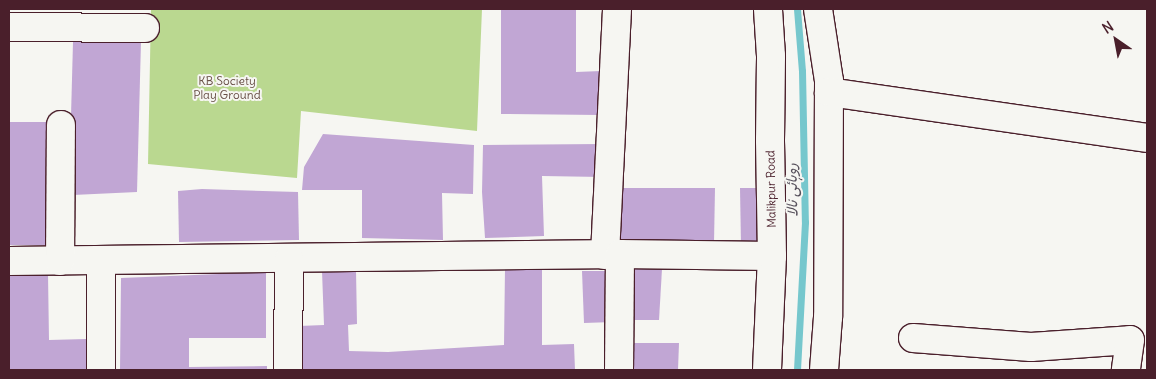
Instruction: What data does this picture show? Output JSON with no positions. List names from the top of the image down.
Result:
{
  "streets": {
    "street": ["Malikpur Road"]
  },
  "water": ["روہائی نالا"],
  "parks": ["KB Society Play Ground"],
  "north": "top left"
}
